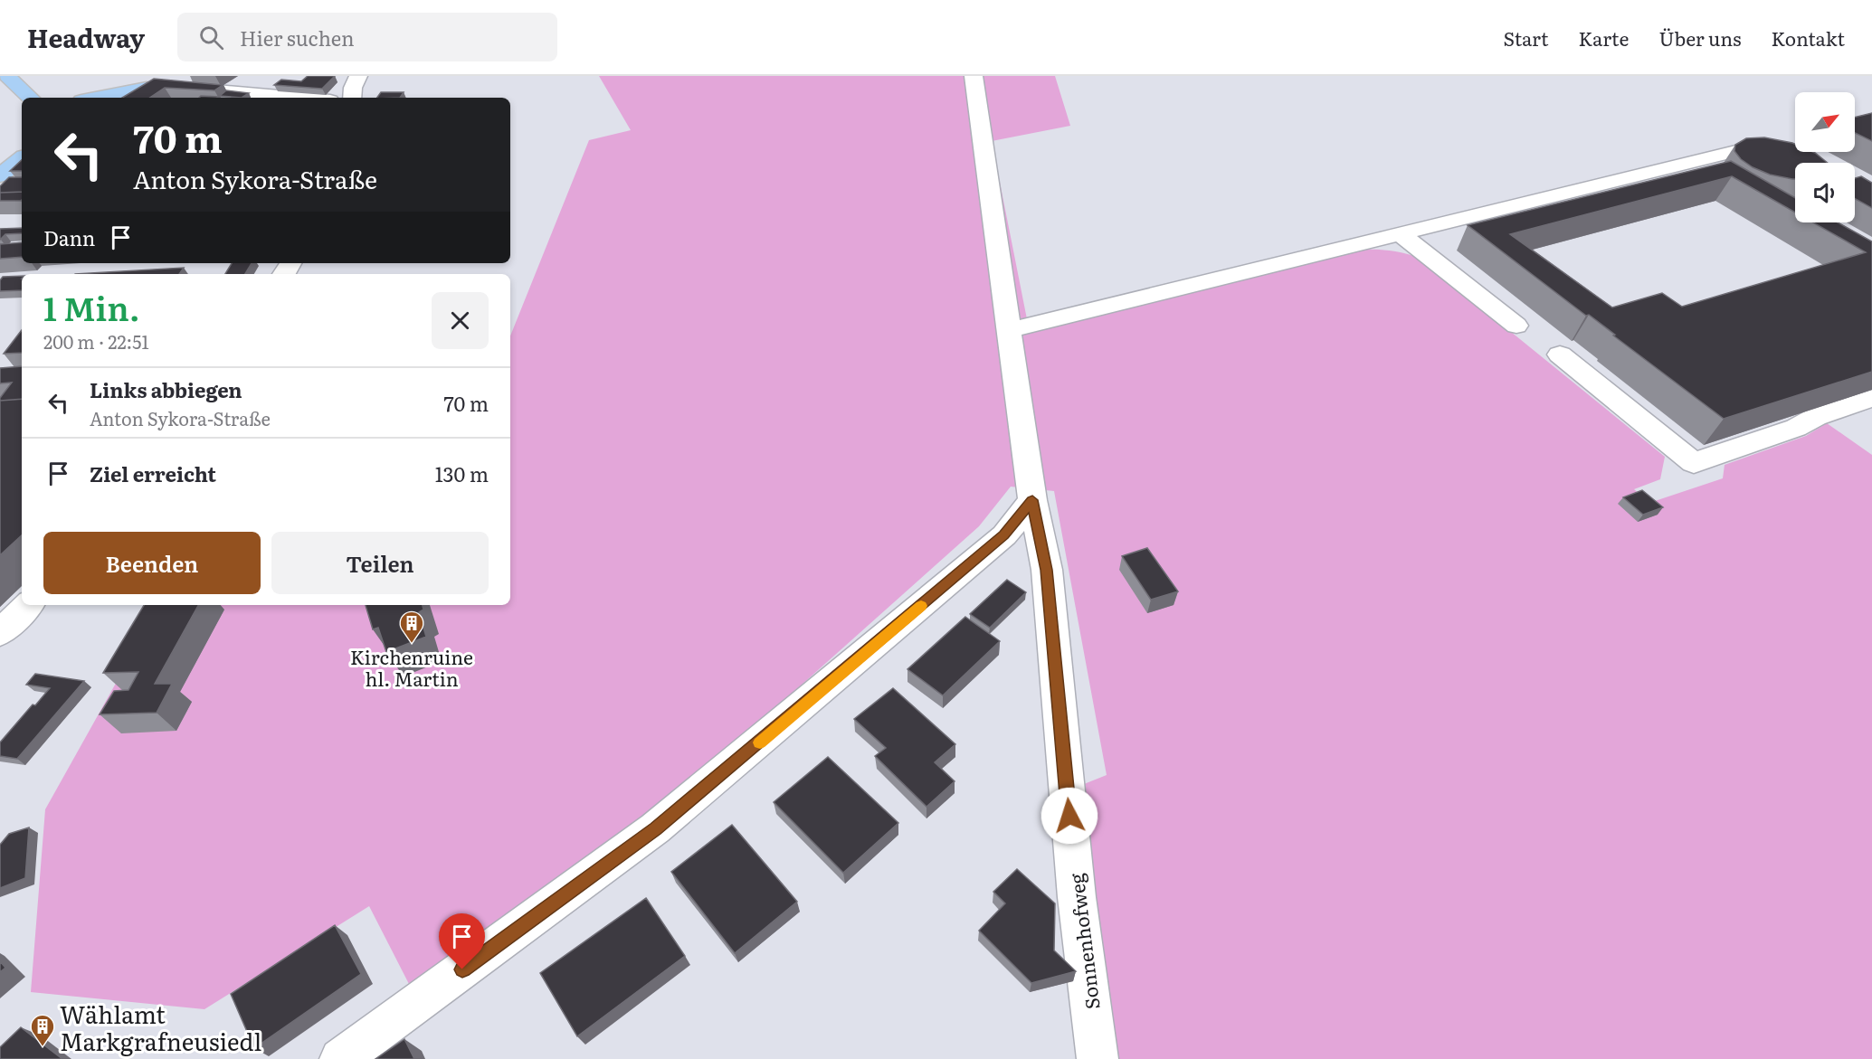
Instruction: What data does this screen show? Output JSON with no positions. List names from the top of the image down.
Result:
{
  "streets": {
    "street": ["Sonnenhofweg"]
  },
  "places": {
    "building": ["Kirchenruine hl. Martin", "Wählamt Markgrafneusiedl"]
  },
  "north": "top right",
  "page": {
    "header": "Headway",
    "search": "Hier suchen",
    "nav": [
      "Start",
      "Karte",
      "Über uns",
      "Kontakt"
    ],
    "turn": ["70 m", "Anton Sykora-Straße"],
    "then": "Dann",
    "heading": ["1 Min.", "200 m · 22:51"],
    "list": [
      {
        "name": "Links abbiegen",
        "note": "Anton Sykora-Straße",
        "value": "70 m"
      },
      {
        "name": "Ziel erreicht",
        "value": "130 m"
      }
    ],
    "buttons": ["Beenden", "Teilen"]
  }
}
